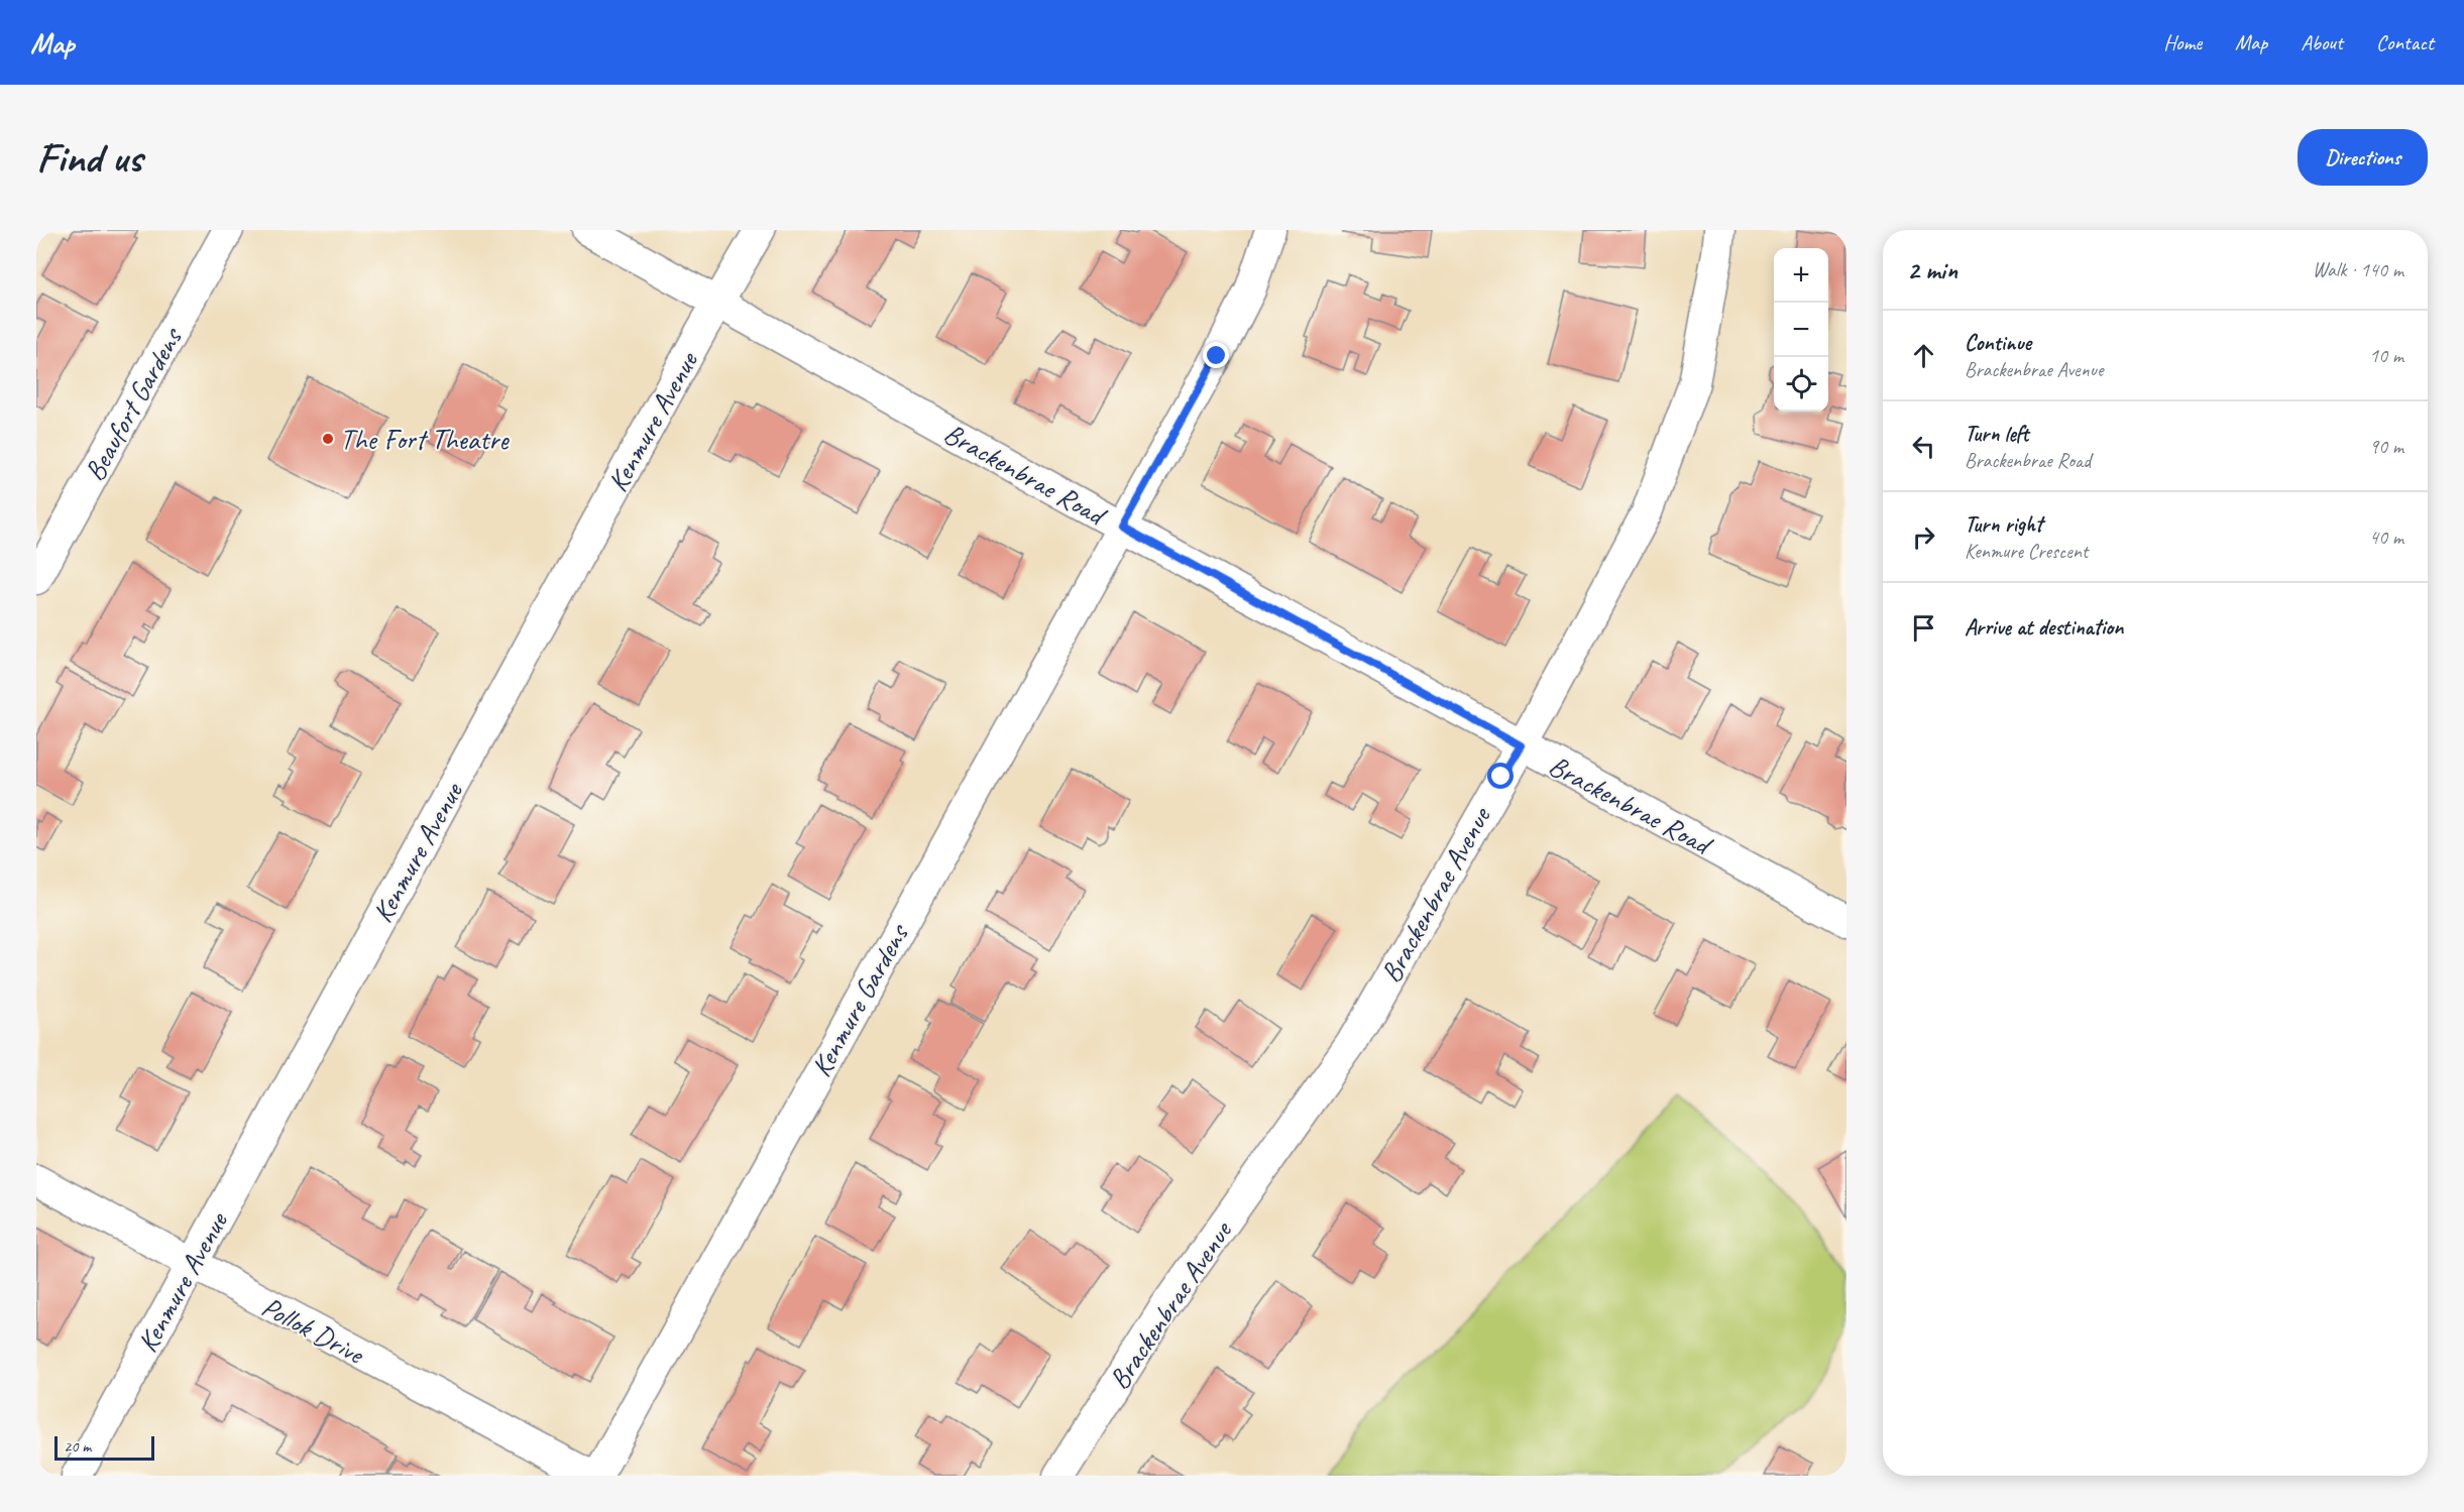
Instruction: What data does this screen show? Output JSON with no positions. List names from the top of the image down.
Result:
{
  "streets": {
    "street": [
      "Beaufort Gardens",
      "Kenmure Avenue",
      "Brackenbrae Road",
      "Brackenbrae Avenue",
      "Kenmure Gardens",
      "Pollok Drive"
    ]
  },
  "crossings": [
    ["Kenmure Avenue", "Brackenbrae Road"],
    ["Kenmure Avenue", "Pollok Drive"],
    ["Brackenbrae Road", "Brackenbrae Avenue"],
    ["Brackenbrae Road", "Kenmure Gardens"]
  ],
  "places": ["The Fort Theatre"],
  "scale_bar": "20 m",
  "page": {
    "header": "Map",
    "nav": [
      "Home",
      "Map",
      "About",
      "Contact"
    ],
    "buttons": "Directions",
    "title": "Find us",
    "heading": ["2 min", "Walk · 140 m"],
    "map_buttons": ["+", "−"],
    "list": [
      ["Continue", "Brackenbrae Avenue", "10 m"],
      ["Turn left", "Brackenbrae Road", "90 m"],
      ["Turn right", "Kenmure Crescent", "40 m"],
      "Arrive at destination"
    ],
    "scale": "20 m"
  }
}
